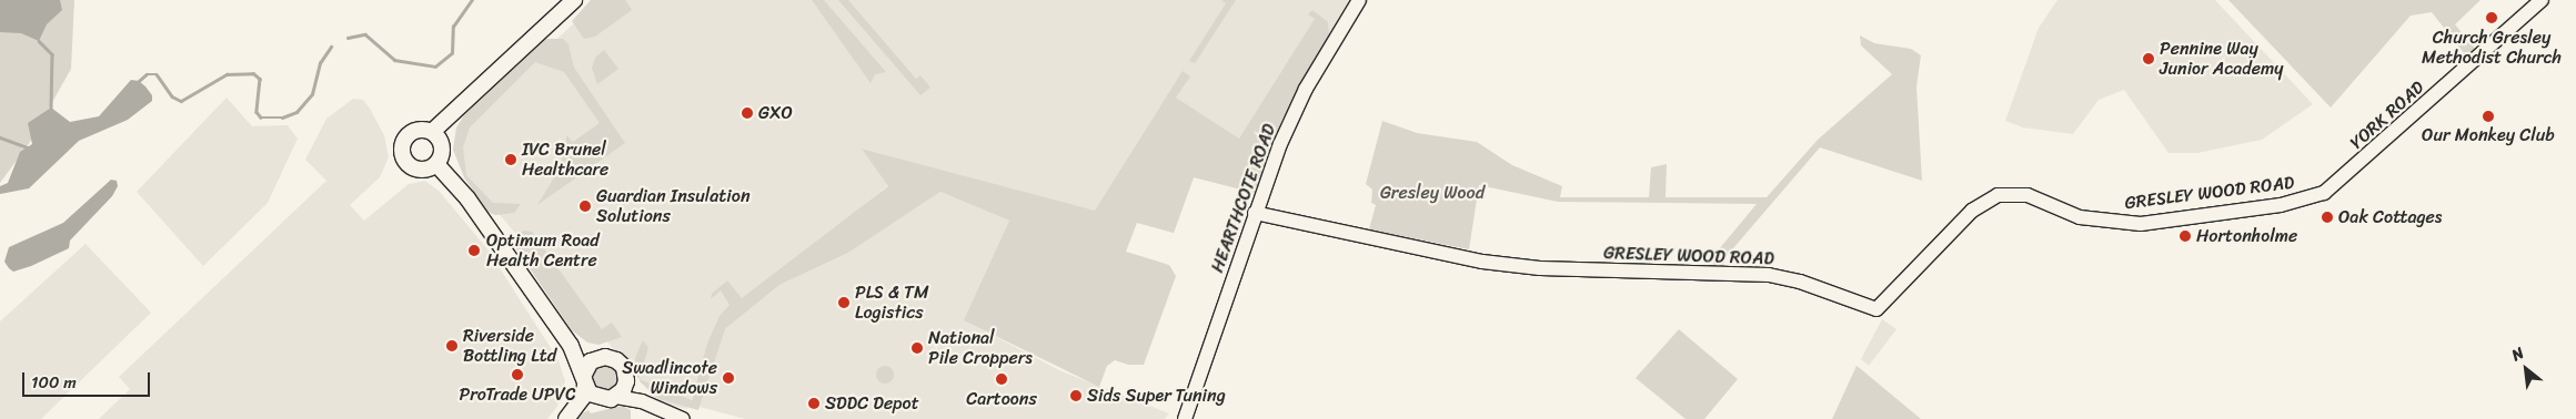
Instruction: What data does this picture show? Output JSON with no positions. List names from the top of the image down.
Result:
{
  "streets": {
    "street": ["YORK ROAD", "GRESLEY WOOD ROAD", "HEARTHCOTE ROAD"]
  },
  "crossings": [
    ["YORK ROAD", "GRESLEY WOOD ROAD"],
    ["GRESLEY WOOD ROAD", "HEARTHCOTE ROAD"]
  ],
  "parks": ["Gresley Wood"],
  "places": [
    "Church Gresley Methodist Church",
    "Pennine Way Junior Academy",
    "GXO",
    "Our Monkey Club",
    "IVC Brunel Healthcare",
    "Guardian Insulation Solutions",
    "Oak Cottages",
    "Hortonholme",
    "Optimum Road Health Centre",
    "PLS & TM Logistics",
    "Riverside Bottling Ltd",
    "National Pile Croppers",
    "ProTrade UPVC",
    "Swadlincote Windows",
    "Cartoons",
    "Sids Super Tuning",
    "SDDC Depot"
  ],
  "scale_bar": "100 m",
  "north": "top left"
}
